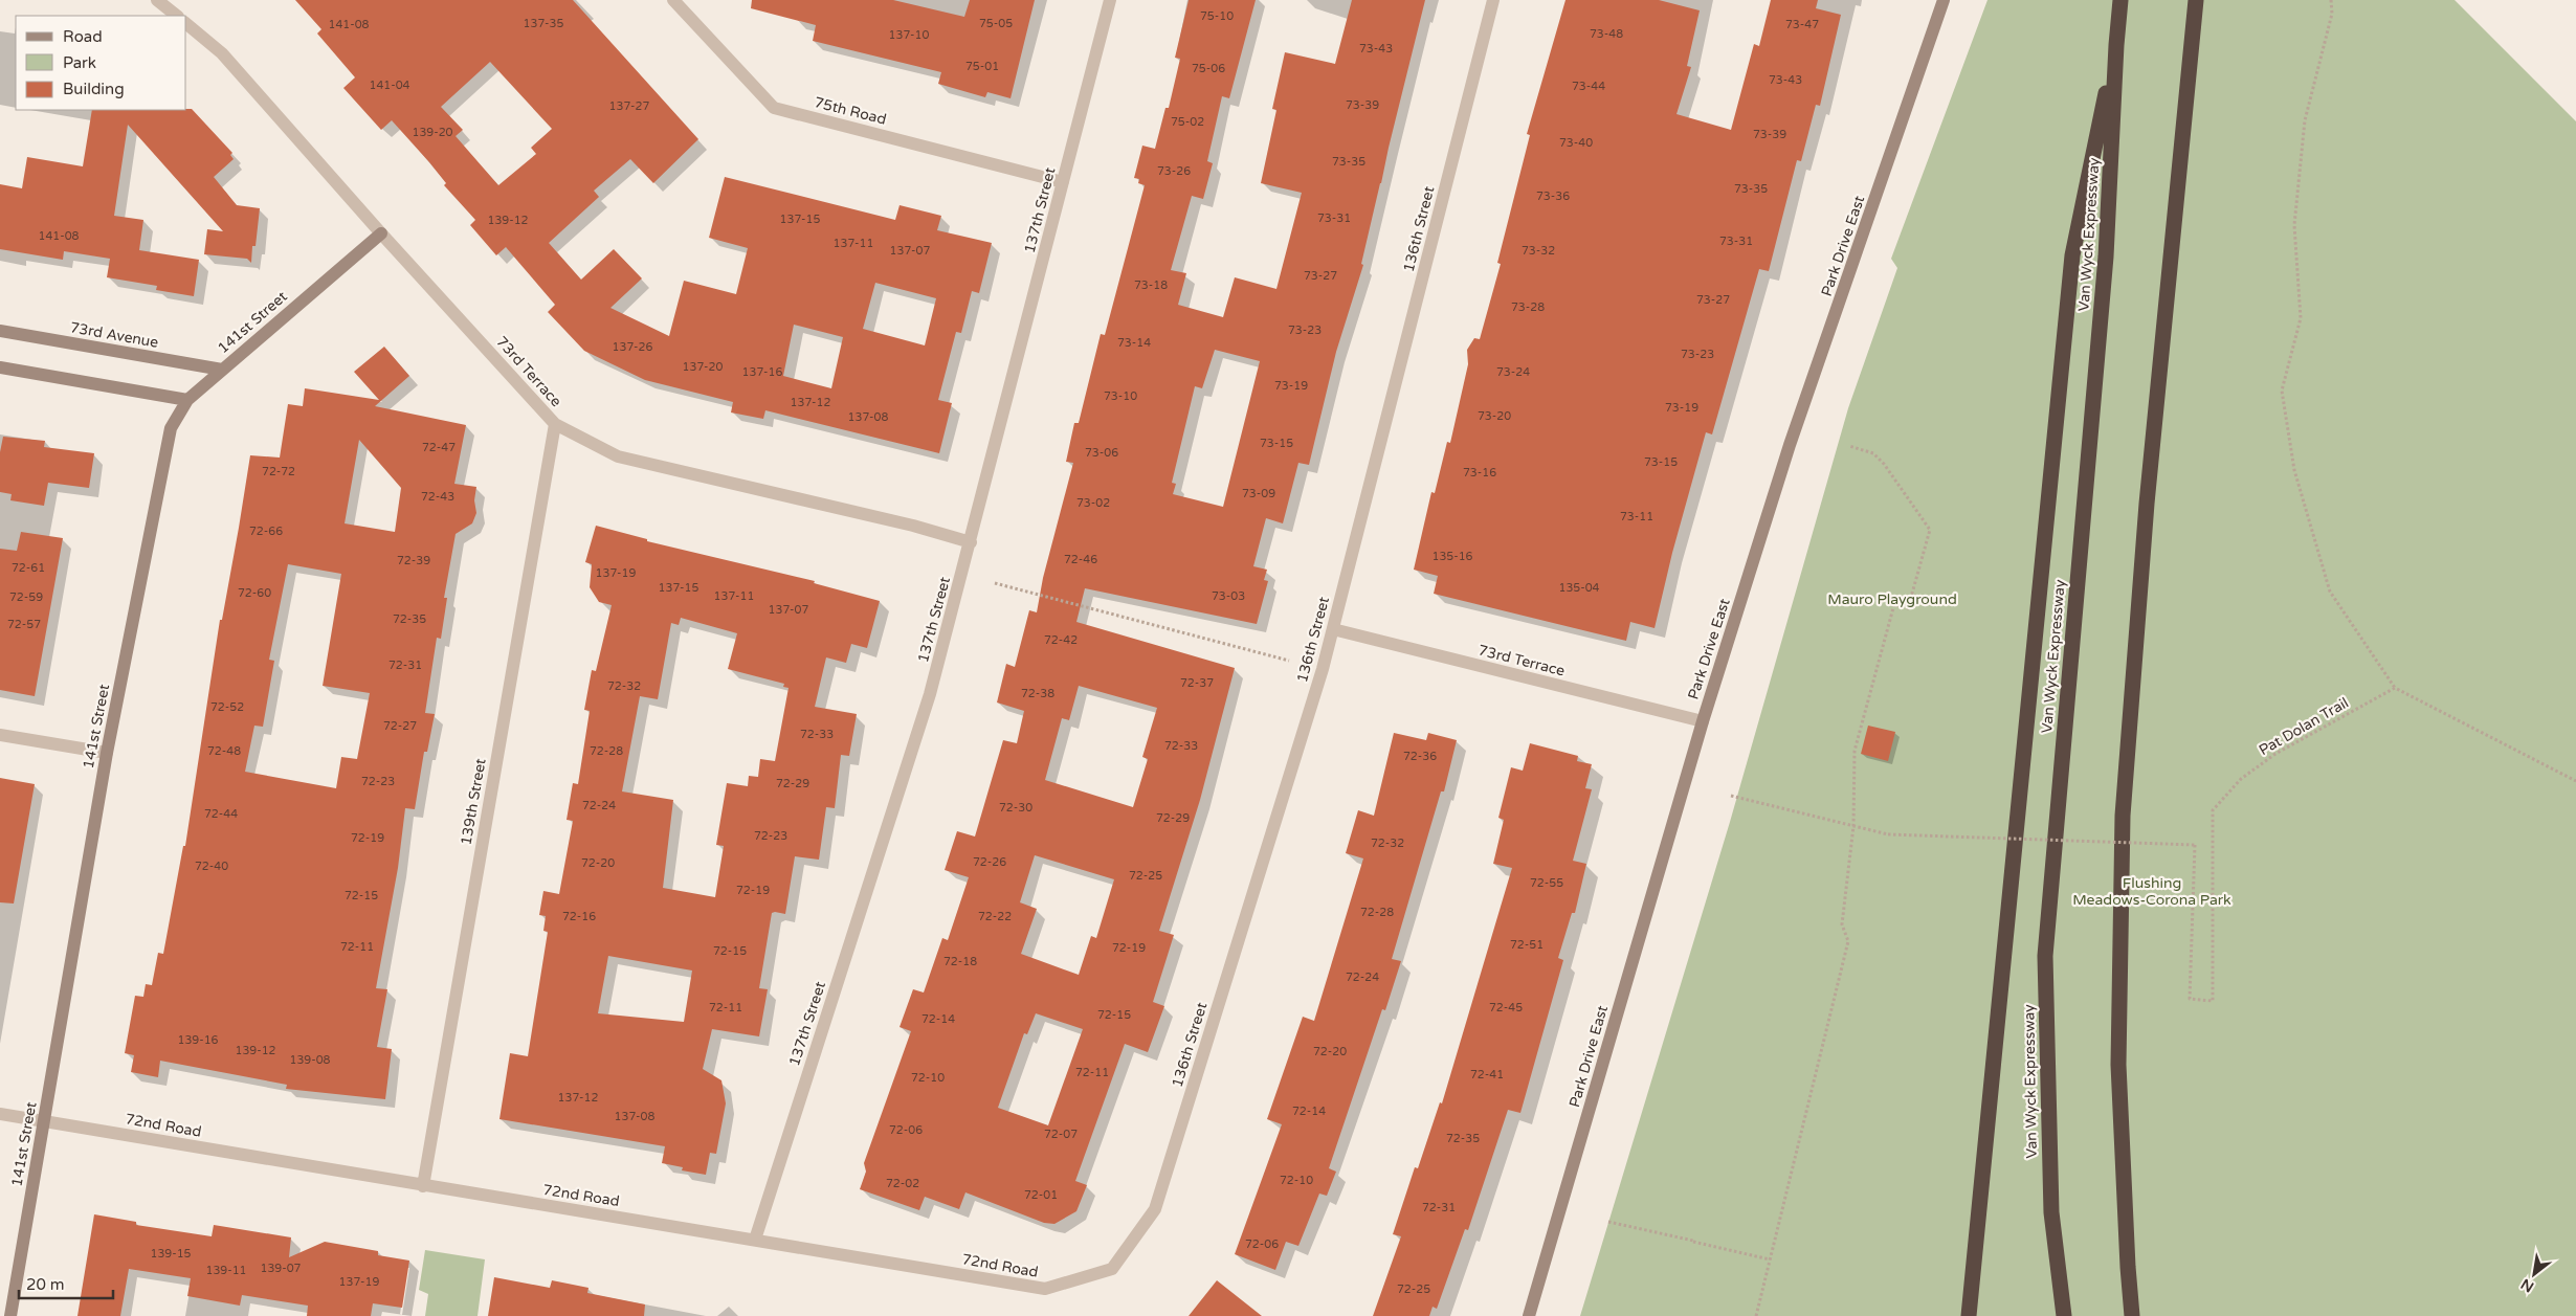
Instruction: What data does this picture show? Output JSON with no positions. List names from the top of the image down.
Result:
{
  "streets": {
    "highway": ["Van Wyck Expressway"],
    "street": [
      "75th Road",
      "137th Street",
      "136th Street",
      "Park Drive East",
      "141st Street",
      "73rd Avenue",
      "73rd Terrace",
      "139th Street",
      "72nd Road"
    ],
    "path": ["Pat Dolan Trail"]
  },
  "crossings": [
    ["75th Road", "137th Street"],
    ["137th Street", "73rd Terrace"],
    ["137th Street", "72nd Road"],
    ["136th Street", "73rd Terrace"],
    ["136th Street", "72nd Road"],
    ["Park Drive East", "73rd Terrace"],
    ["141st Street", "73rd Avenue"],
    ["141st Street", "73rd Terrace"],
    ["141st Street", "72nd Road"],
    ["73rd Terrace", "139th Street"],
    ["139th Street", "72nd Road"]
  ],
  "parks": ["Mauro Playground", "Flushing Meadows-Corona Park"],
  "house_numbers": [
    "75-10",
    "137-35",
    "75-05",
    "141-08",
    "73-47",
    "73-48",
    "137-10",
    "73-43",
    "75-01",
    "75-06",
    "73-43",
    "141-04",
    "73-44",
    "73-39",
    "137-27",
    "75-02",
    "139-20",
    "73-39",
    "73-40",
    "73-35",
    "73-26",
    "73-35",
    "73-36",
    "73-31",
    "137-15",
    "139-12",
    "141-08",
    "73-31",
    "137-11",
    "137-07",
    "73-32",
    "73-27",
    "73-18",
    "73-27",
    "73-28",
    "73-23",
    "73-14",
    "137-26",
    "73-23",
    "137-20",
    "137-16",
    "73-24",
    "73-19",
    "73-10",
    "137-12",
    "73-19",
    "73-20",
    "137-08",
    "73-15",
    "72-47",
    "73-06",
    "73-15",
    "72-72",
    "73-16",
    "73-09",
    "72-43",
    "73-02",
    "73-11",
    "72-66",
    "135-16",
    "72-46",
    "72-39",
    "72-61",
    "137-19",
    "137-15",
    "135-04",
    "72-60",
    "137-11",
    "73-03",
    "72-59",
    "137-07",
    "72-35",
    "72-57",
    "72-42",
    "72-31",
    "72-37",
    "72-32",
    "72-38",
    "72-52",
    "72-27",
    "72-33",
    "72-33",
    "72-48",
    "72-28",
    "72-36",
    "72-23",
    "72-29",
    "72-24",
    "72-30",
    "72-44",
    "72-29",
    "72-23",
    "72-19",
    "72-32",
    "72-26",
    "72-20",
    "72-40",
    "72-25",
    "72-55",
    "72-19",
    "72-15",
    "72-28",
    "72-16",
    "72-22",
    "72-51",
    "72-11",
    "72-19",
    "72-15",
    "72-18",
    "72-24",
    "72-11",
    "72-45",
    "72-15",
    "72-14",
    "139-16",
    "139-12",
    "72-20",
    "139-08",
    "72-11",
    "72-41",
    "72-10",
    "137-12",
    "72-14",
    "137-08",
    "72-06",
    "72-07",
    "72-35",
    "72-10",
    "72-02",
    "72-01",
    "72-31",
    "72-06",
    "139-15",
    "139-07",
    "139-11",
    "137-19",
    "72-25"
  ],
  "legend": ["Road", "Park", "Building"],
  "scale_bar": "20 m",
  "north": "bottom left"
}
